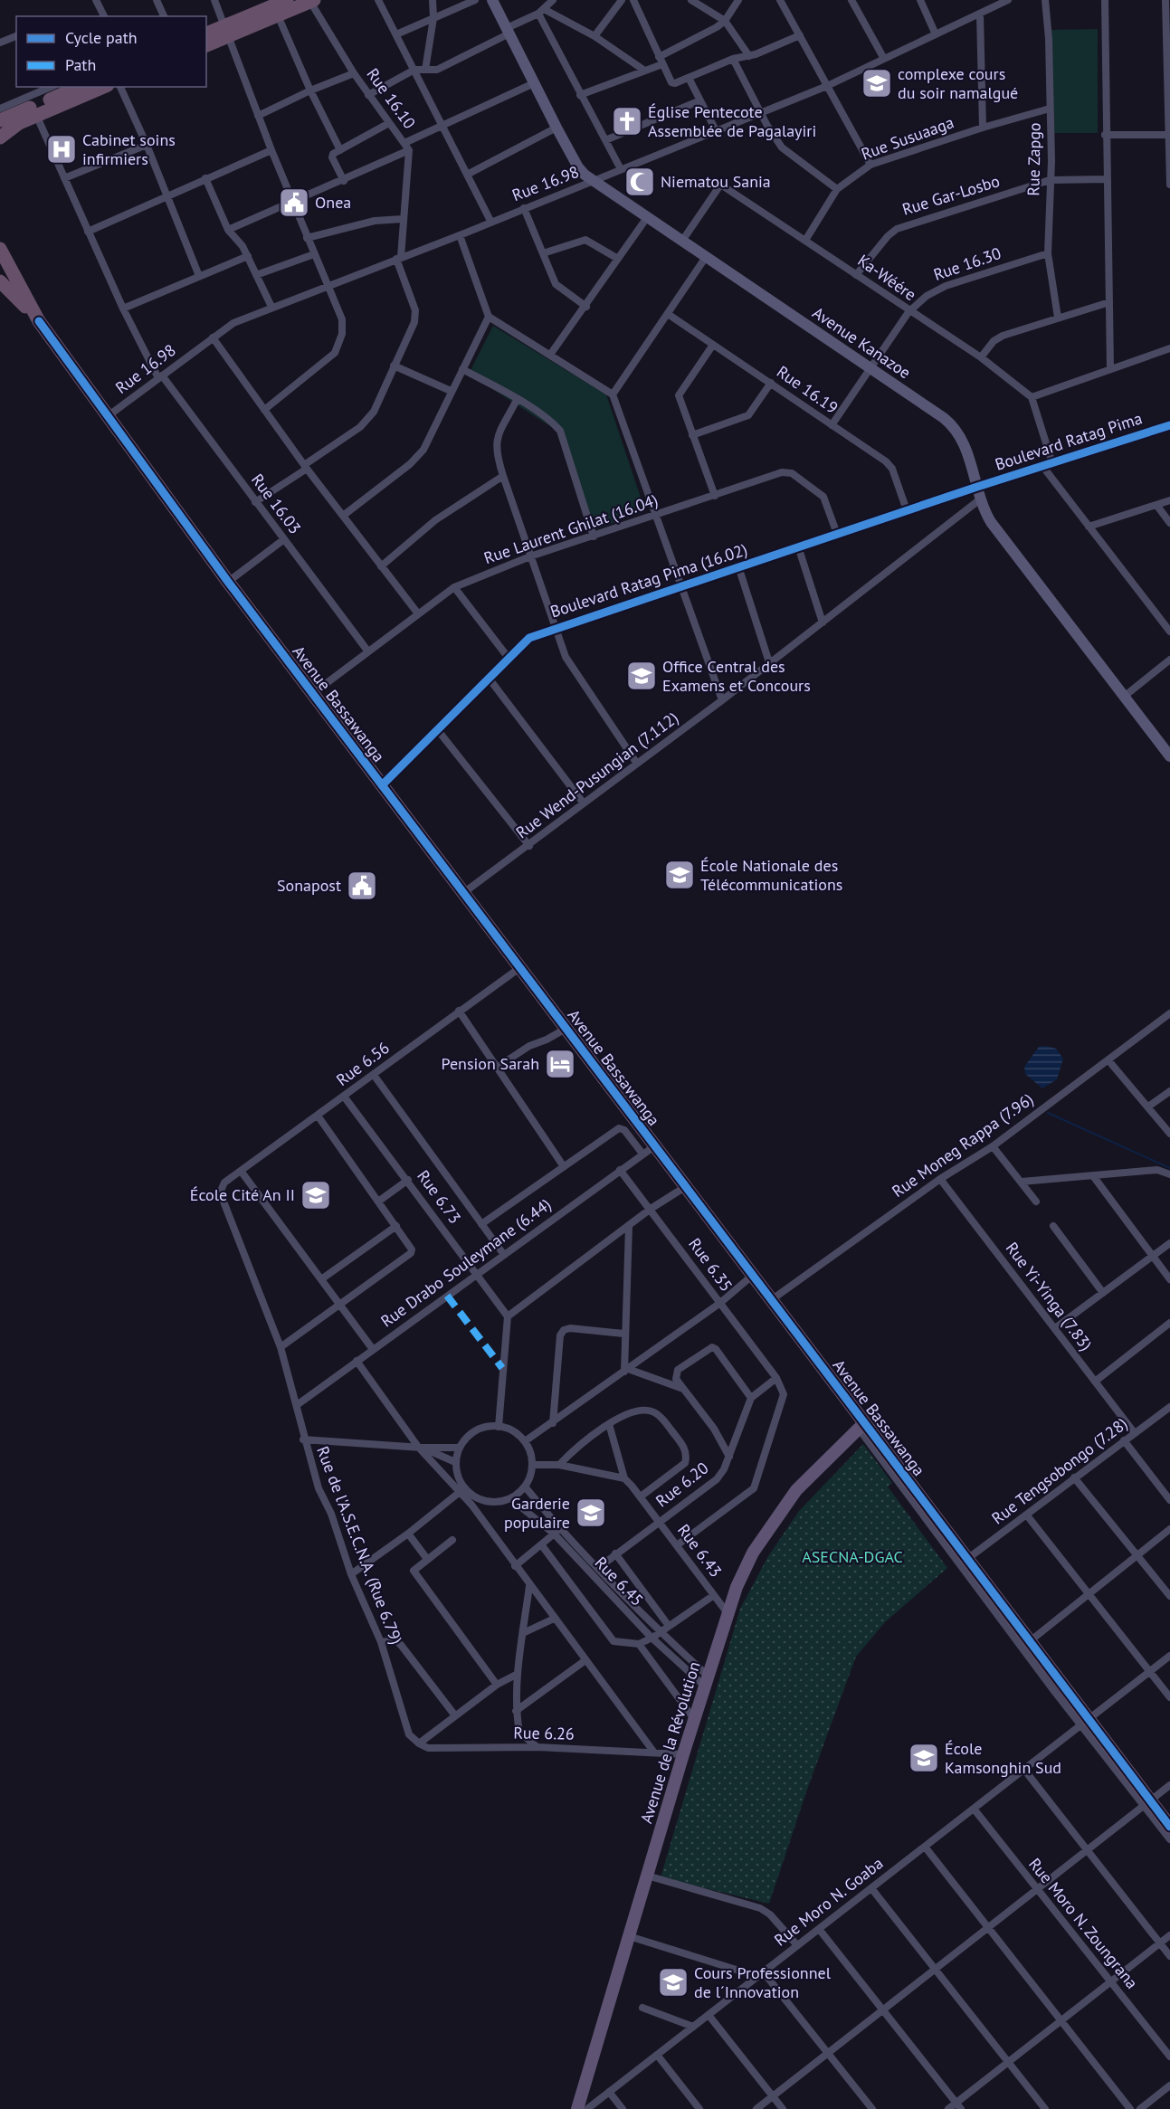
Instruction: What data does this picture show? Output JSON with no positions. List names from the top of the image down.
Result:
{
  "streets": {
    "highway": ["Avenue Bassawanga"],
    "main road": ["Avenue de la Révolution"],
    "street": [
      "Rue 16.10",
      "Rue Susuaaga",
      "Rue Zapgo",
      "Rue 16.98",
      "Rue Gar-Losbo",
      "Rue 16.30",
      "Ka-Wéére",
      "Avenue Kanazoe",
      "Rue 16.19",
      "Boulevard Ratag Pima",
      "Rue 16.03",
      "Rue Laurent Ghilat (16.04)",
      "Boulevard Ratag Pima (16.02)",
      "Rue Wend-Pusungian (7.112)",
      "Rue 6.56",
      "Rue Moneg Rappa (7.96)",
      "Rue 6.73",
      "Rue Drabo Souleymane (6.44)",
      "Rue 6.35",
      "Rue Yi-Yinga (7.83)",
      "Rue Tengsobongo (7.28)",
      "Rue 6.20",
      "Rue de l'A.S.E.C.N.A. (Rue 6.79)",
      "Rue 6.43",
      "Rue 6.45",
      "Rue 6.26",
      "Rue Moro N. Goaba",
      "Rue Moro N. Zoungrana"
    ]
  },
  "crossings": [
    ["Rue 16.10", "Rue 16.98"],
    ["Rue 16.10", "Rue 16.03"],
    ["Rue Susuaaga", "Rue Zapgo"],
    ["Rue Susuaaga", "Ka-Wéére"],
    ["Rue Zapgo", "Rue Gar-Losbo"],
    ["Rue Zapgo", "Rue 16.30"],
    ["Rue 16.98", "Avenue Kanazoe"],
    ["Rue 16.98", "Rue 16.03"],
    ["Rue 16.98", "Avenue Bassawanga"],
    ["Rue Gar-Losbo", "Ka-Wéére"],
    ["Rue 16.30", "Ka-Wéére"],
    ["Rue 16.30", "Avenue Kanazoe"],
    ["Rue 16.30", "Rue 16.19"],
    ["Ka-Wéére", "Avenue Kanazoe"],
    ["Avenue Kanazoe", "Boulevard Ratag Pima"],
    ["Avenue Kanazoe", "Boulevard Ratag Pima (16.02)"],
    ["Avenue Kanazoe", "Rue Wend-Pusungian (7.112)"],
    ["Rue 16.19", "Boulevard Ratag Pima (16.02)"],
    ["Boulevard Ratag Pima", "Boulevard Ratag Pima (16.02)"],
    ["Rue 16.03", "Rue Laurent Ghilat (16.04)"],
    ["Rue Laurent Ghilat (16.04)", "Boulevard Ratag Pima (16.02)"],
    ["Rue Laurent Ghilat (16.04)", "Avenue Bassawanga"],
    ["Boulevard Ratag Pima (16.02)", "Avenue Bassawanga"],
    ["Avenue Bassawanga", "Rue Wend-Pusungian (7.112)"],
    ["Avenue Bassawanga", "Rue 6.56"],
    ["Avenue Bassawanga", "Rue Moneg Rappa (7.96)"],
    ["Avenue Bassawanga", "Rue Drabo Souleymane (6.44)"],
    ["Avenue Bassawanga", "Rue Tengsobongo (7.28)"],
    ["Avenue Bassawanga", "Avenue de la Révolution"],
    ["Avenue Bassawanga", "Rue Moro N. Goaba"],
    ["Rue 6.56", "Rue 6.73"],
    ["Rue 6.56", "Rue de l'A.S.E.C.N.A. (Rue 6.79)"],
    ["Rue Moneg Rappa (7.96)", "Rue Yi-Yinga (7.83)"],
    ["Rue 6.73", "Rue Drabo Souleymane (6.44)"],
    ["Rue Drabo Souleymane (6.44)", "Rue 6.35"],
    ["Rue Drabo Souleymane (6.44)", "Rue de l'A.S.E.C.N.A. (Rue 6.79)"],
    ["Rue Yi-Yinga (7.83)", "Rue Tengsobongo (7.28)"],
    ["Rue 6.20", "Rue 6.43"],
    ["Rue 6.20", "Rue 6.45"],
    ["Rue de l'A.S.E.C.N.A. (Rue 6.79)", "Rue 6.26"],
    ["Rue 6.43", "Avenue de la Révolution"],
    ["Rue 6.45", "Avenue de la Révolution"],
    ["Rue 6.26", "Avenue de la Révolution"],
    ["Rue Moro N. Goaba", "Rue Moro N. Zoungrana"]
  ],
  "parks": ["ASECNA-DGAC"],
  "places": {
    "school or university": [
      "complexe cours du soir namalgué",
      "Office Central des Examens et Concours",
      "École Nationale des Télécommunications",
      "École Cité An II",
      "Garderie populaire",
      "École Kamsonghin Sud",
      "Cours Professionnel de l´Innovation"
    ],
    "church": ["Église Pentecote Assemblée de Pagalayiri"],
    "hospital": ["Cabinet soins infirmiers"],
    "mosque": ["Niematou Sania"],
    "public building": ["Onea", "Sonapost"],
    "hotel": ["Pension Sarah"]
  },
  "legend": ["Cycle path", "Path"]
}
